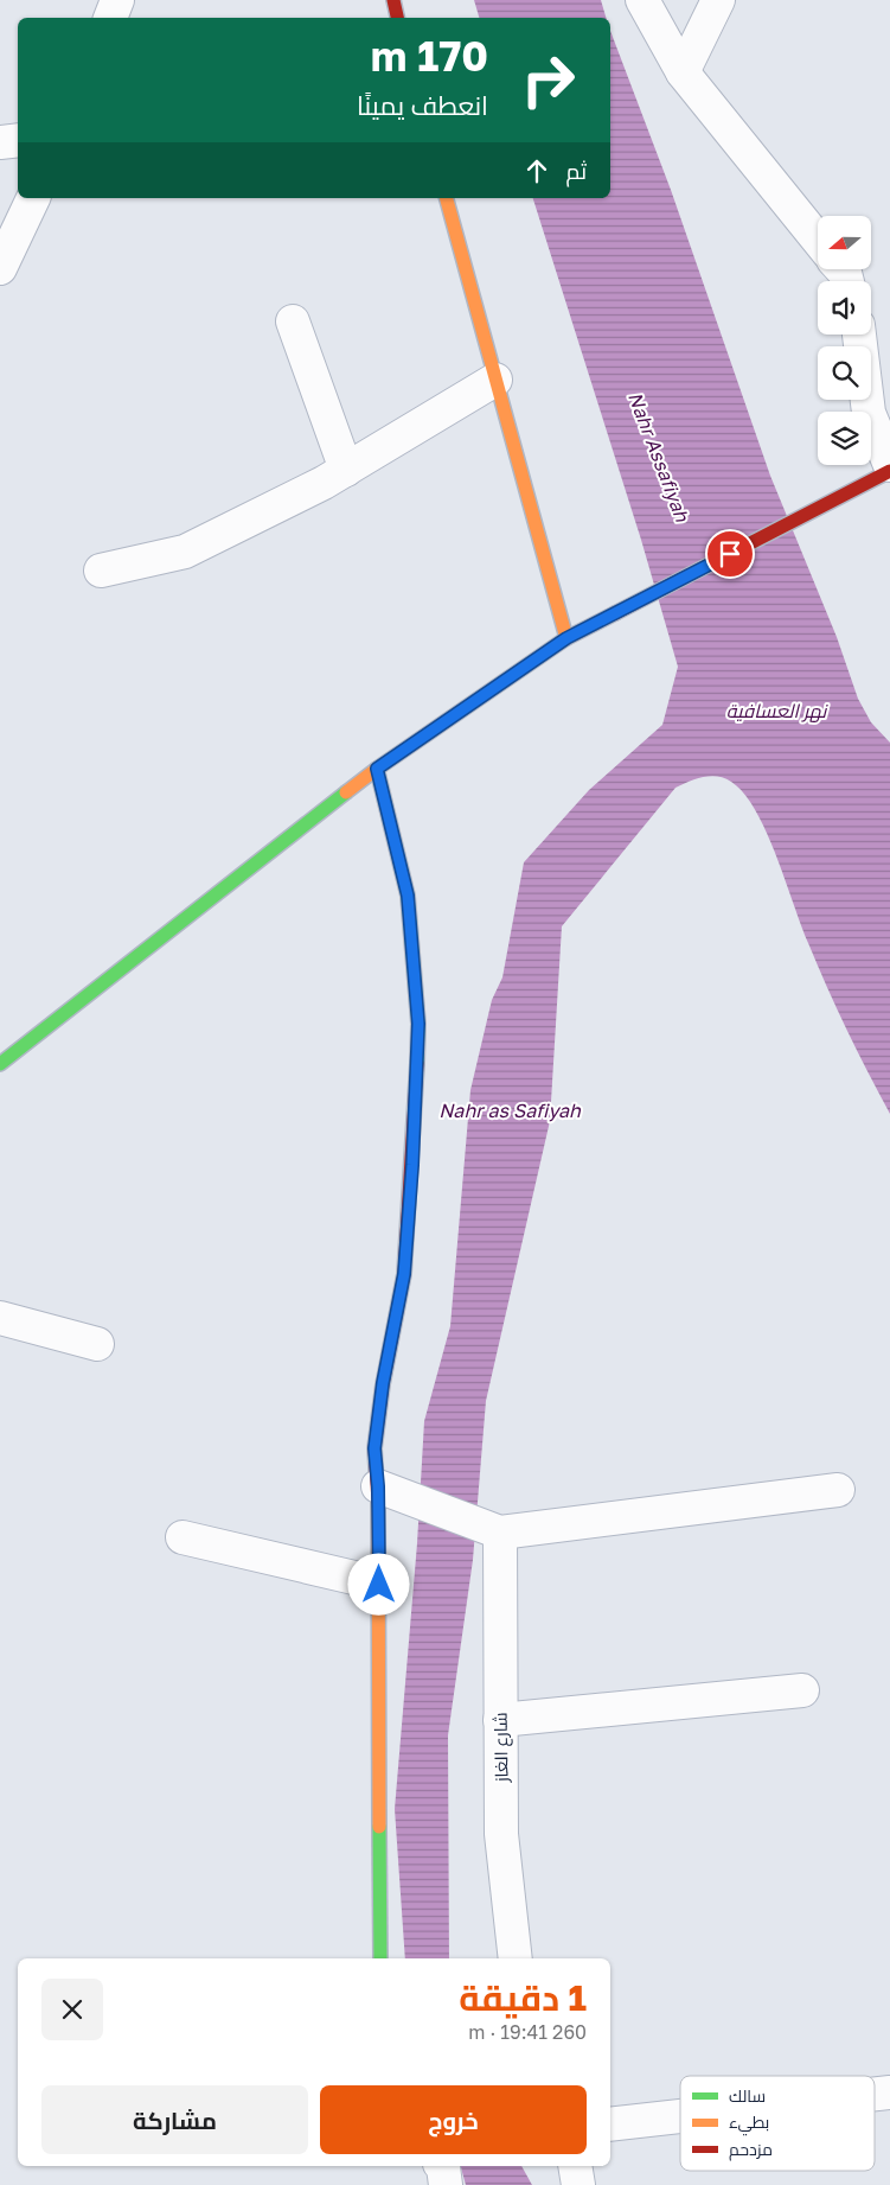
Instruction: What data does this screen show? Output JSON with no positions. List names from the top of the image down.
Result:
{
  "streets": {
    "street": ["شارع الغاز"]
  },
  "water": ["Nahr Assafiyah", "نهر العسافية", "Nahr as Safiyah"],
  "legend": ["سالك", "بطيء", "مزدحم"],
  "north": "left",
  "page": {
    "turn": ["170 m", "انعطف يمينًا"],
    "then": "ثم",
    "heading": ["1 دقيقة", "260 m · 19:41"],
    "buttons": ["خروج", "مشاركة"]
  }
}
